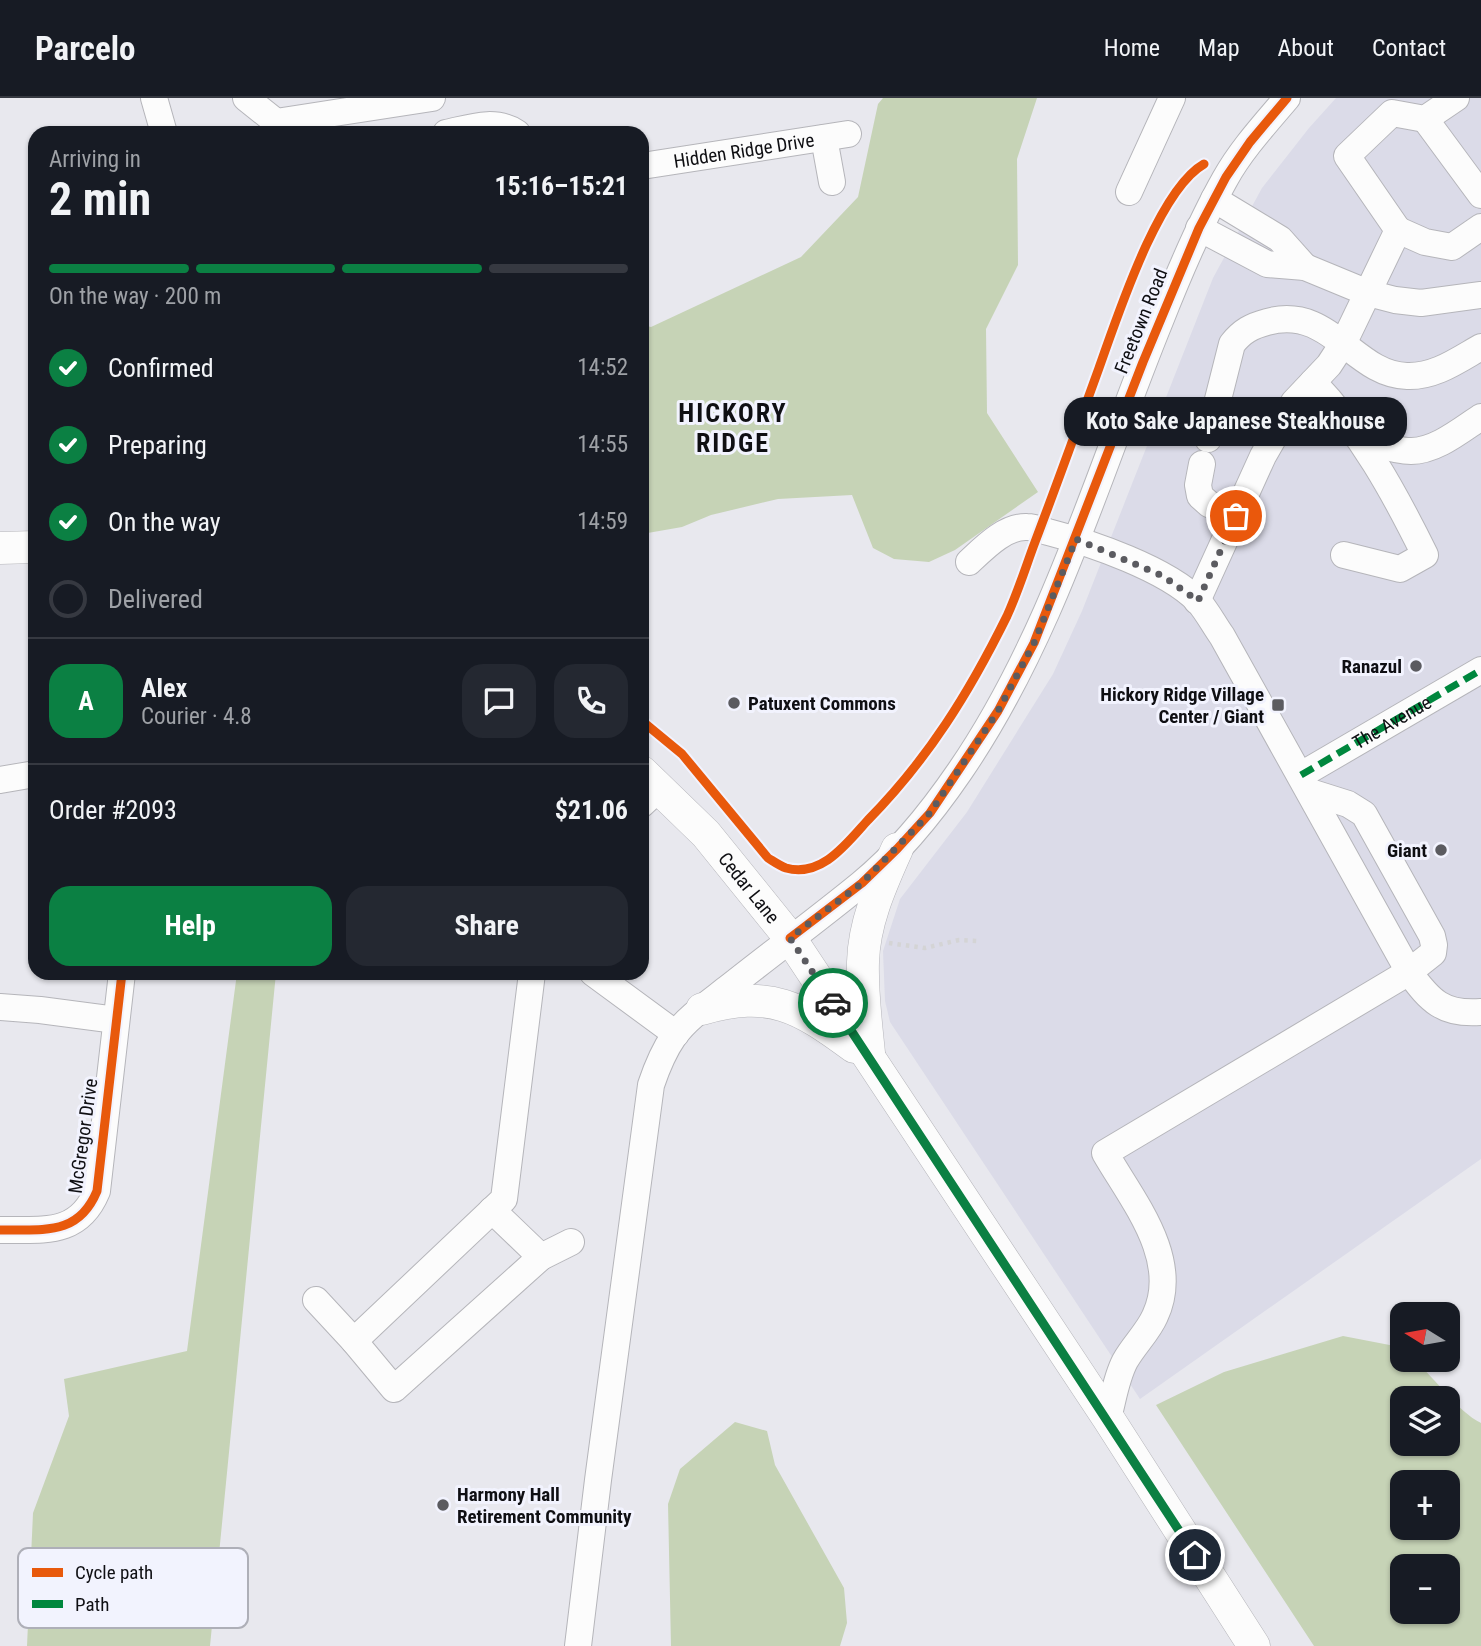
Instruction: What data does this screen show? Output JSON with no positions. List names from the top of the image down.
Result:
{
  "streets": {
    "main road": ["Cedar Lane"],
    "street": [
      "Hidden Ridge Drive",
      "Freetown Road",
      "The Avenue",
      "McGregor Drive"
    ]
  },
  "crossings": [
    ["Freetown Road", "Cedar Lane"]
  ],
  "districts": ["HICKORY RIDGE"],
  "places": {
    "other": [
      "Koto Sake Japanese Steakhouse",
      "Ranazul",
      "Patuxent Commons",
      "Giant",
      "Harmony Hall Retirement Community"
    ],
    "transit": ["Hickory Ridge Village Center / Giant"]
  },
  "legend": ["Cycle path", "Path"],
  "north": "left",
  "page": {
    "header": "Parcelo",
    "nav": [
      "Home",
      "Map",
      "About",
      "Contact"
    ],
    "heading": ["2 min", "Arriving in", "15:16–15:21"],
    "panel": [
      "Alex",
      "Courier · 4.8",
      "Order #2093",
      "$21.06"
    ],
    "bar": "On the way · 200 m",
    "list": [
      ["Confirmed", "14:52"],
      ["Preparing", "14:55"],
      ["On the way", "14:59"],
      "Delivered"
    ],
    "bubble": "Koto Sake Japanese Steakhouse",
    "round": "A",
    "buttons": ["Help", "Share"],
    "map_buttons": ["+", "−"]
  }
}
